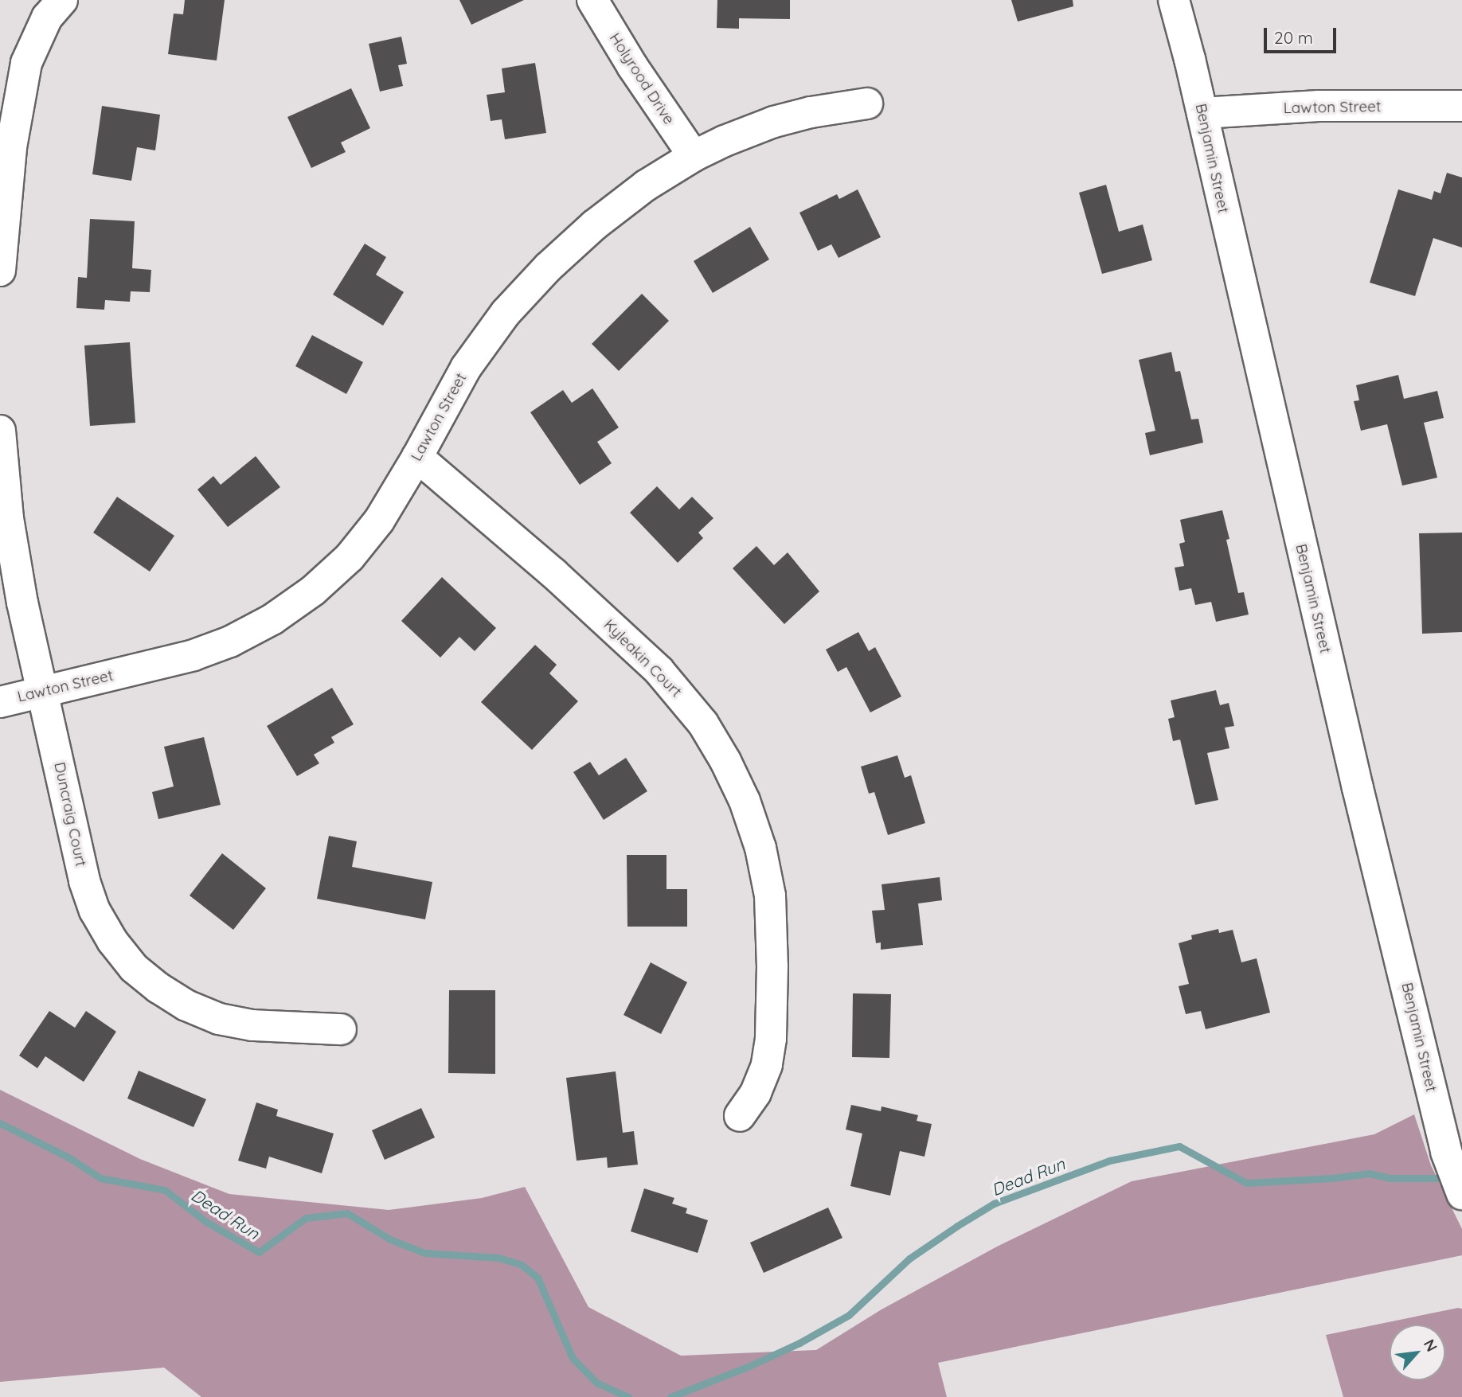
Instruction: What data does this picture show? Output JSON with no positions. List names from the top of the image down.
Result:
{
  "streets": {
    "street": [
      "Holyrood Drive",
      "Lawton Street",
      "Benjamin Street",
      "Kyleakin Court",
      "Duncraig Court"
    ]
  },
  "crossings": [
    ["Holyrood Drive", "Lawton Street"],
    ["Lawton Street", "Benjamin Street"],
    ["Lawton Street", "Kyleakin Court"],
    ["Lawton Street", "Duncraig Court"]
  ],
  "water": ["Dead Run"],
  "scale_bar": "20 m",
  "north": "top right"
}
